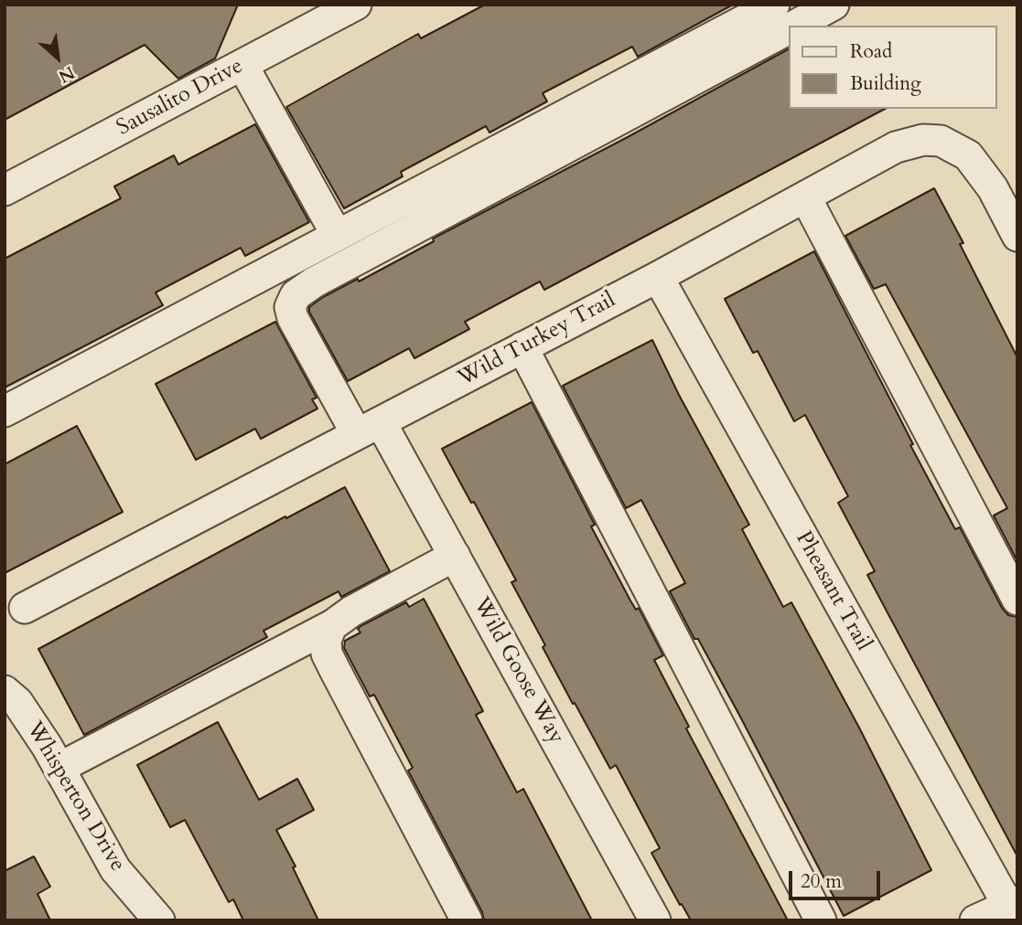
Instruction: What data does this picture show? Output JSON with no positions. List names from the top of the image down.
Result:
{
  "streets": {
    "street": [
      "Sausalito Drive",
      "Wild Turkey Trail",
      "Pheasant Trail",
      "Wild Goose Way",
      "Whisperton Drive"
    ]
  },
  "crossings": [
    ["Wild Turkey Trail", "Pheasant Trail"],
    ["Wild Turkey Trail", "Wild Goose Way"]
  ],
  "legend": ["Road", "Building"],
  "scale_bar": "20 m",
  "north": "bottom right"
}
